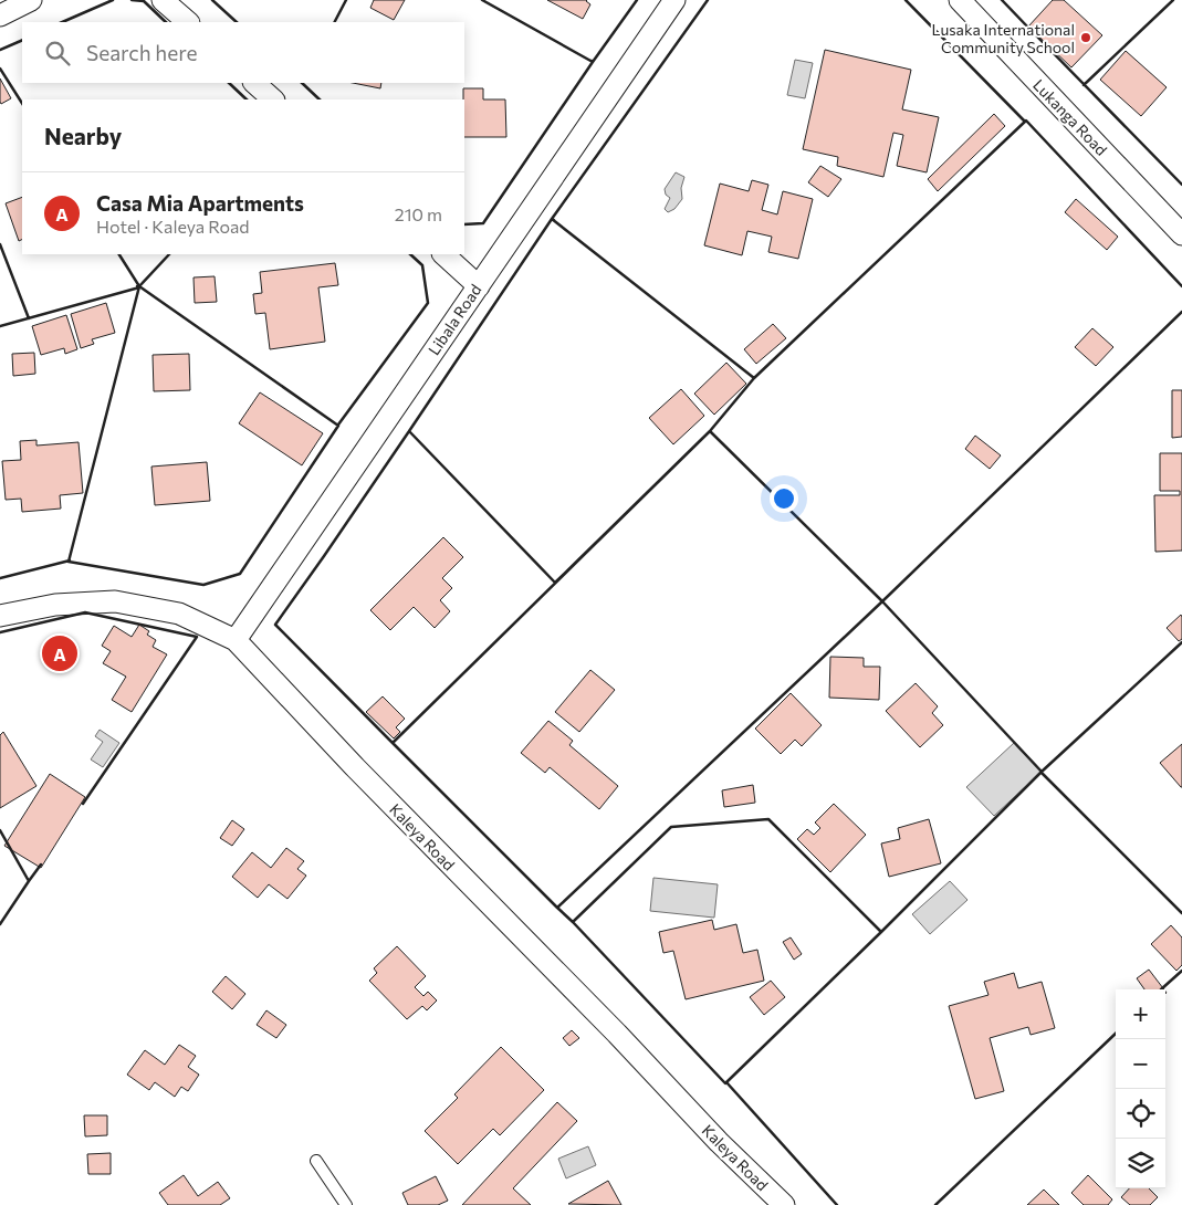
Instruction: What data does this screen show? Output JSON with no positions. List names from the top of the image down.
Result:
{
  "streets": {
    "street": ["Lukanga Road", "Libala Road", "Kaleya Road"]
  },
  "crossings": [
    ["Libala Road", "Kaleya Road"]
  ],
  "places": ["Lusaka International Community School"],
  "page": {
    "search": "Search here",
    "heading": "Nearby",
    "list": [
      {
        "mark": "A",
        "name": "Casa Mia Apartments",
        "note": "Hotel · Kaleya Road",
        "value": "210 m"
      }
    ],
    "pins": "A",
    "map_buttons": ["+", "−"]
  }
}
